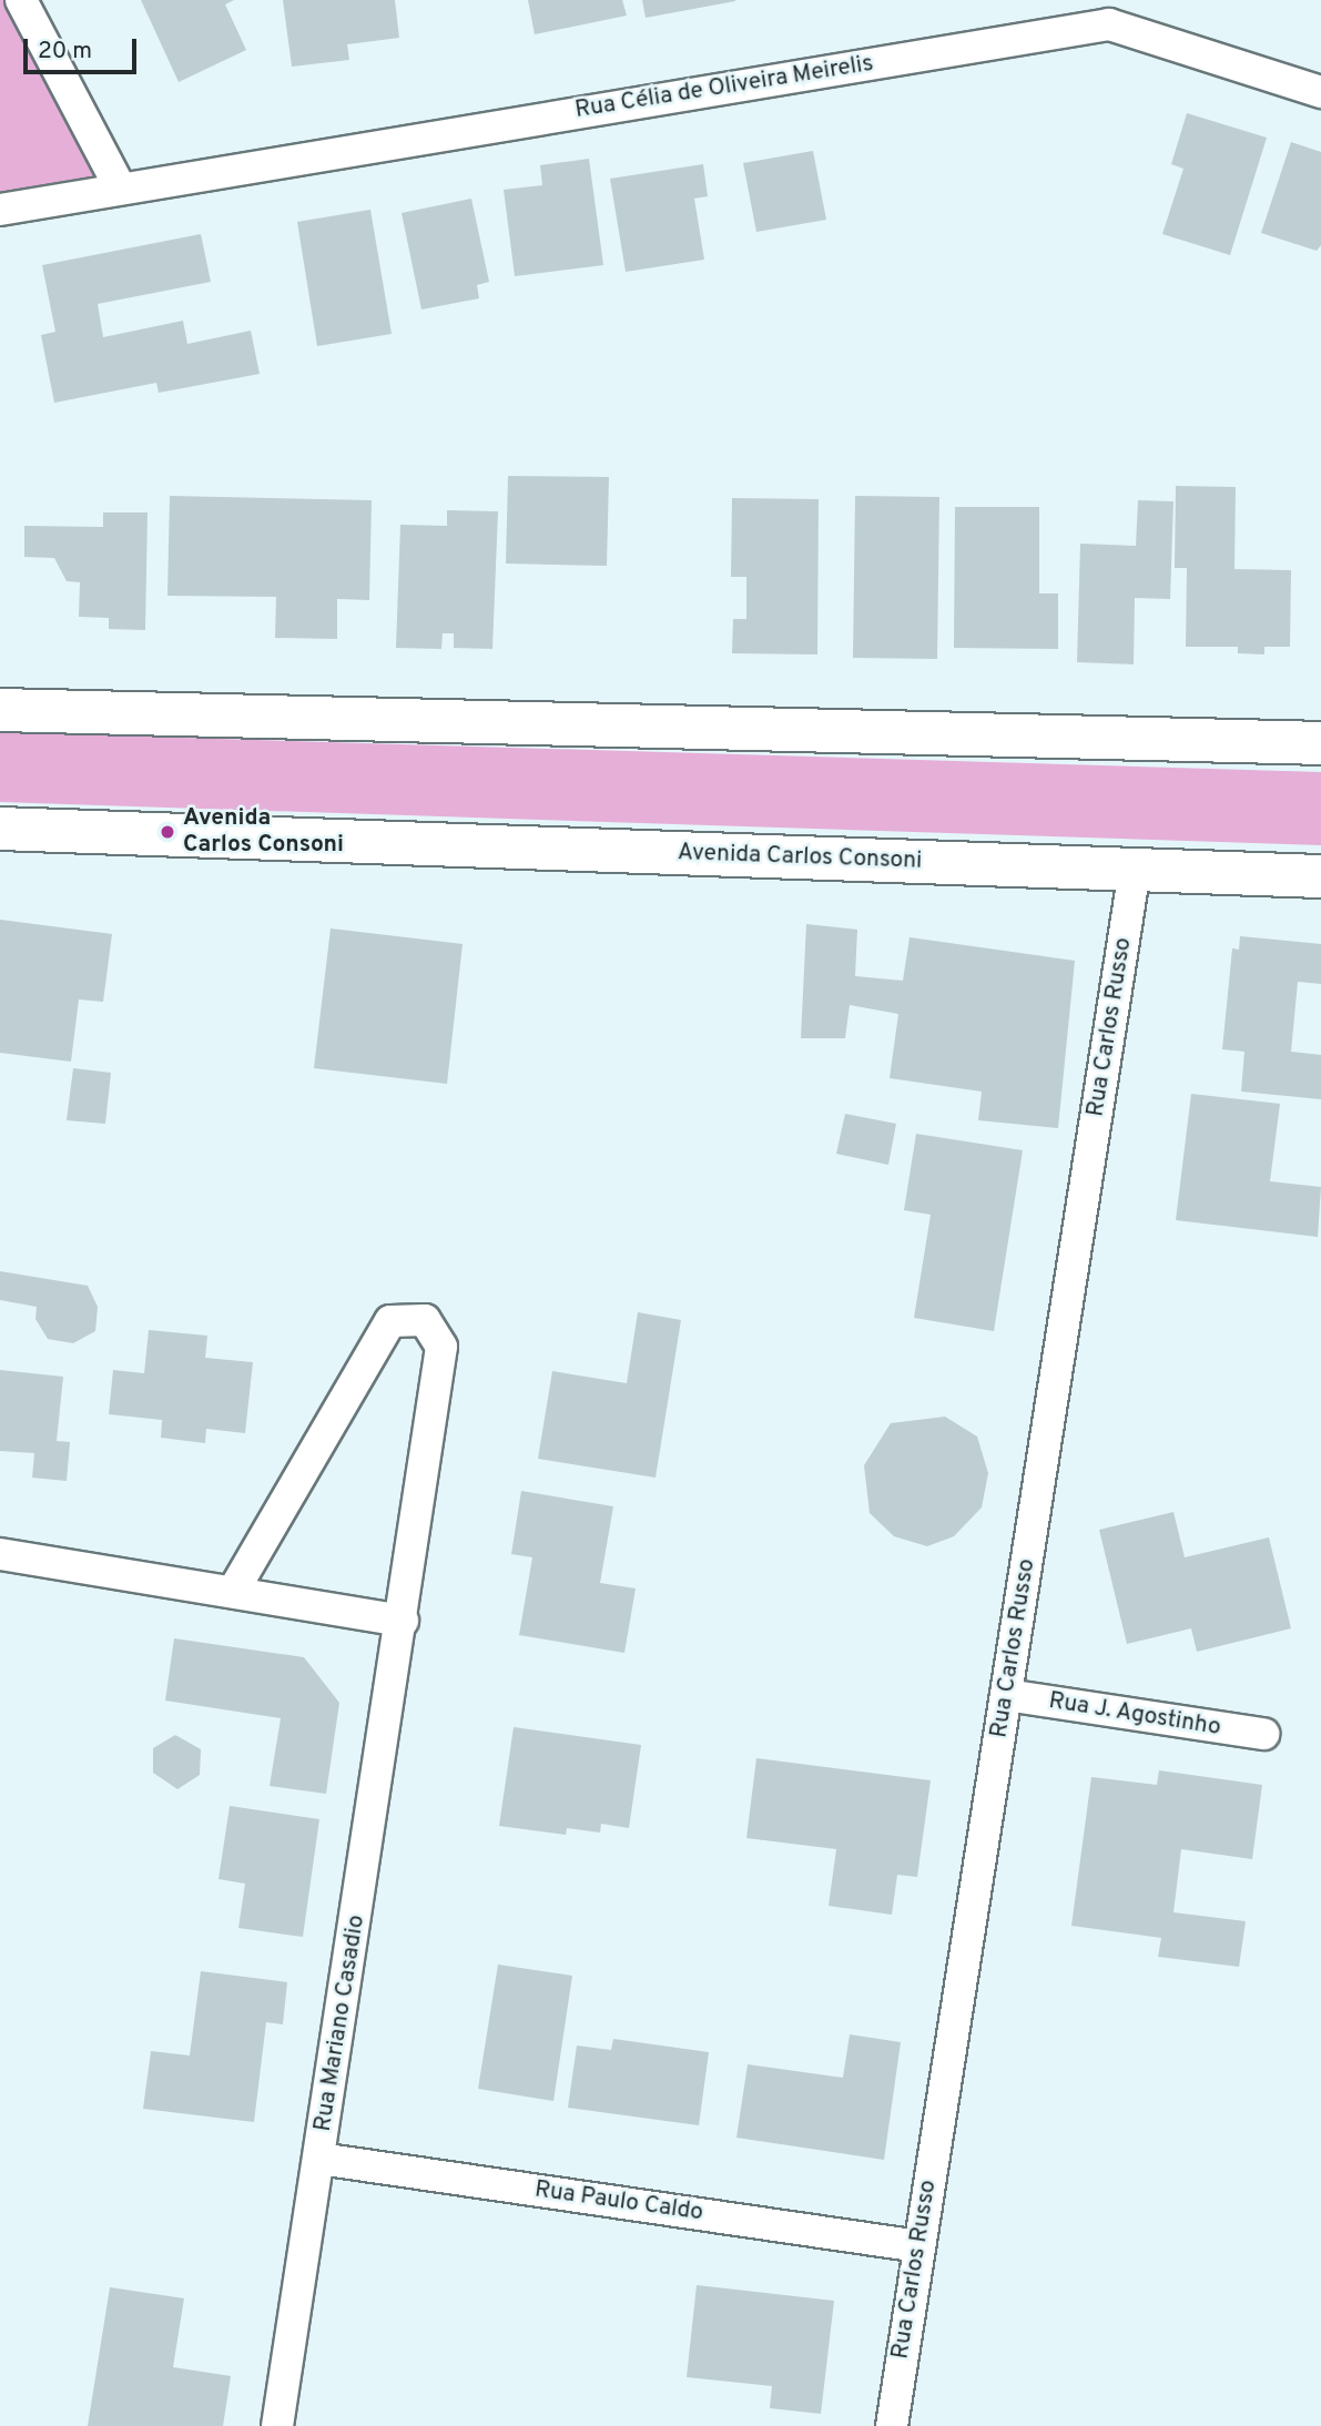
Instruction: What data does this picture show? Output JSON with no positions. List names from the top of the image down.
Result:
{
  "streets": {
    "main road": ["Avenida Carlos Consoni"],
    "street": [
      "Rua Célia de Oliveira Meirelis",
      "Rua Carlos Russo",
      "Rua J. Agostinho",
      "Rua Mariano Casadio",
      "Rua Paulo Caldo"
    ]
  },
  "crossings": [
    ["Avenida Carlos Consoni", "Rua Carlos Russo"],
    ["Rua Carlos Russo", "Rua J. Agostinho"],
    ["Rua Carlos Russo", "Rua Paulo Caldo"],
    ["Rua Mariano Casadio", "Rua Paulo Caldo"]
  ],
  "places": ["Avenida Carlos Consoni"],
  "scale_bar": "20 m"
}
